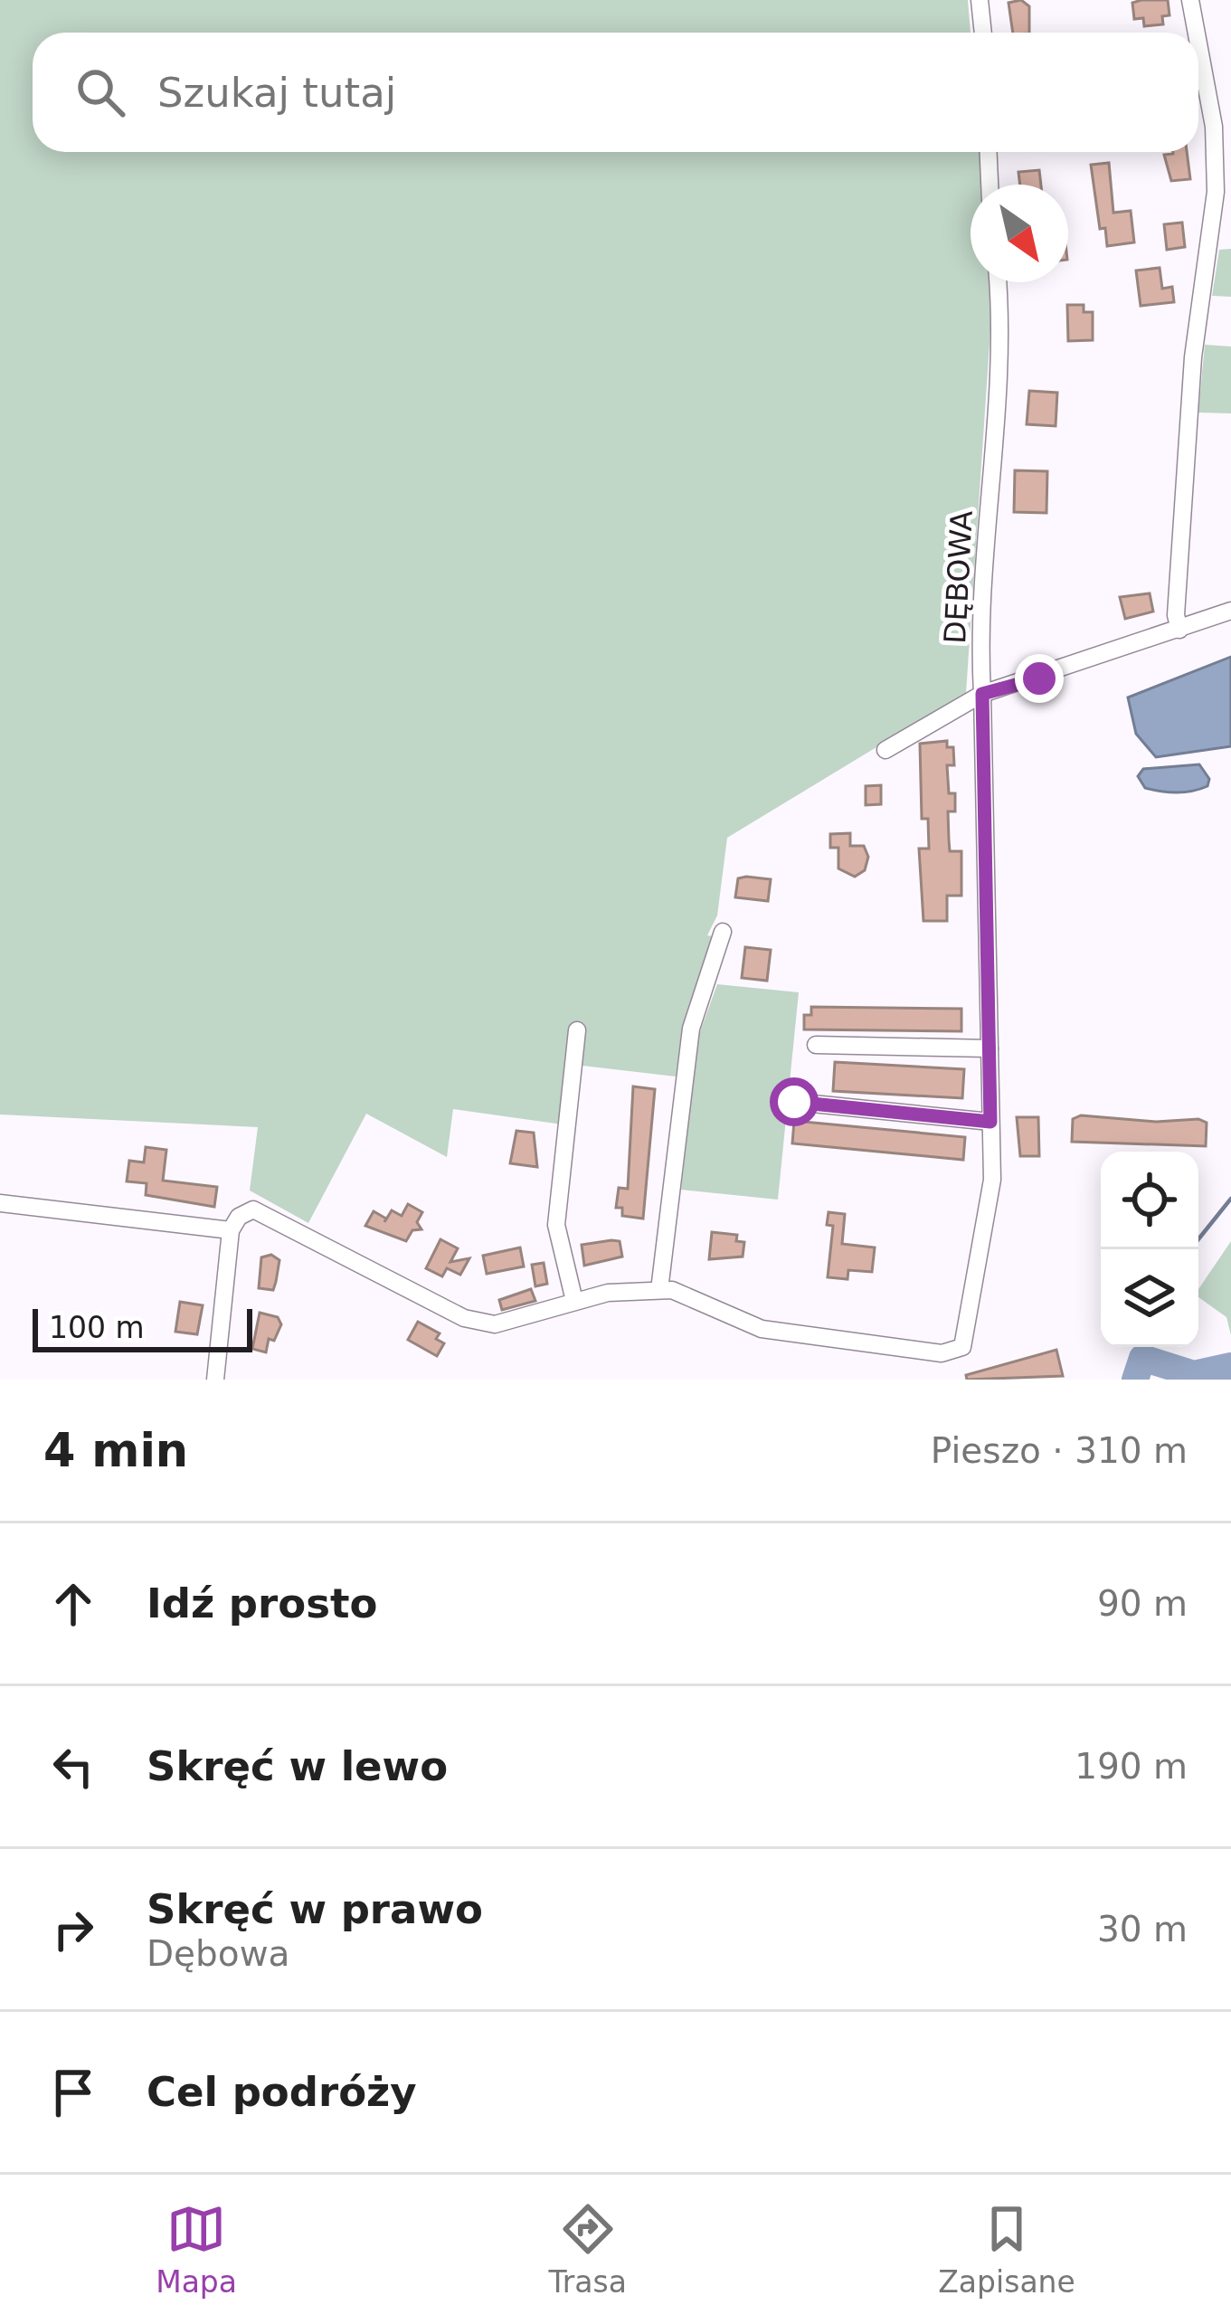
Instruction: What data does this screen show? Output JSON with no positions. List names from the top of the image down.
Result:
{
  "streets": {
    "street": ["DĘBOWA"]
  },
  "scale_bar": "100 m",
  "north": "bottom right",
  "page": {
    "search": "Szukaj tutaj",
    "scale": "100 m",
    "heading": ["4 min", "Pieszo · 310 m"],
    "list": [
      ["Idź prosto", "90 m"],
      ["Skręć w lewo", "190 m"],
      ["Skręć w prawo", "Dębowa", "30 m"],
      "Cel podróży"
    ],
    "nav": ["Mapa", "Trasa", "Zapisane"]
  }
}
